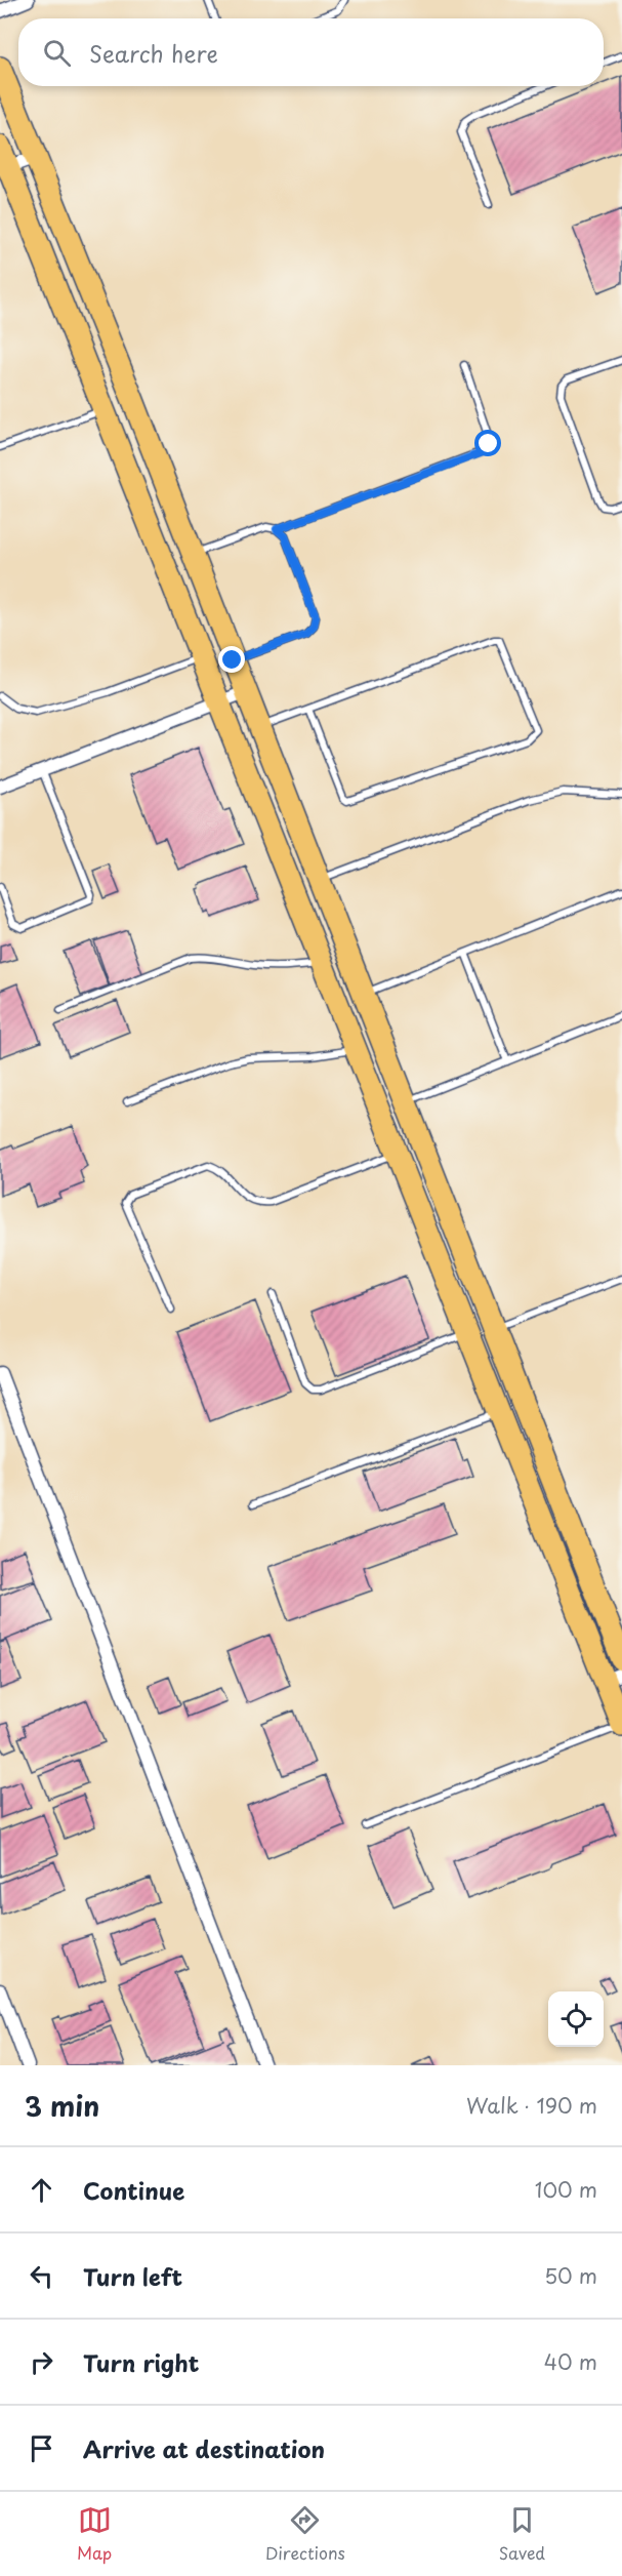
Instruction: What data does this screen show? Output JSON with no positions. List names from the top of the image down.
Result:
{
  "page": {
    "search": "Search here",
    "heading": ["3 min", "Walk · 190 m"],
    "list": [
      ["Continue", "100 m"],
      ["Turn left", "50 m"],
      ["Turn right", "40 m"],
      "Arrive at destination"
    ],
    "nav": ["Map", "Directions", "Saved"]
  }
}
